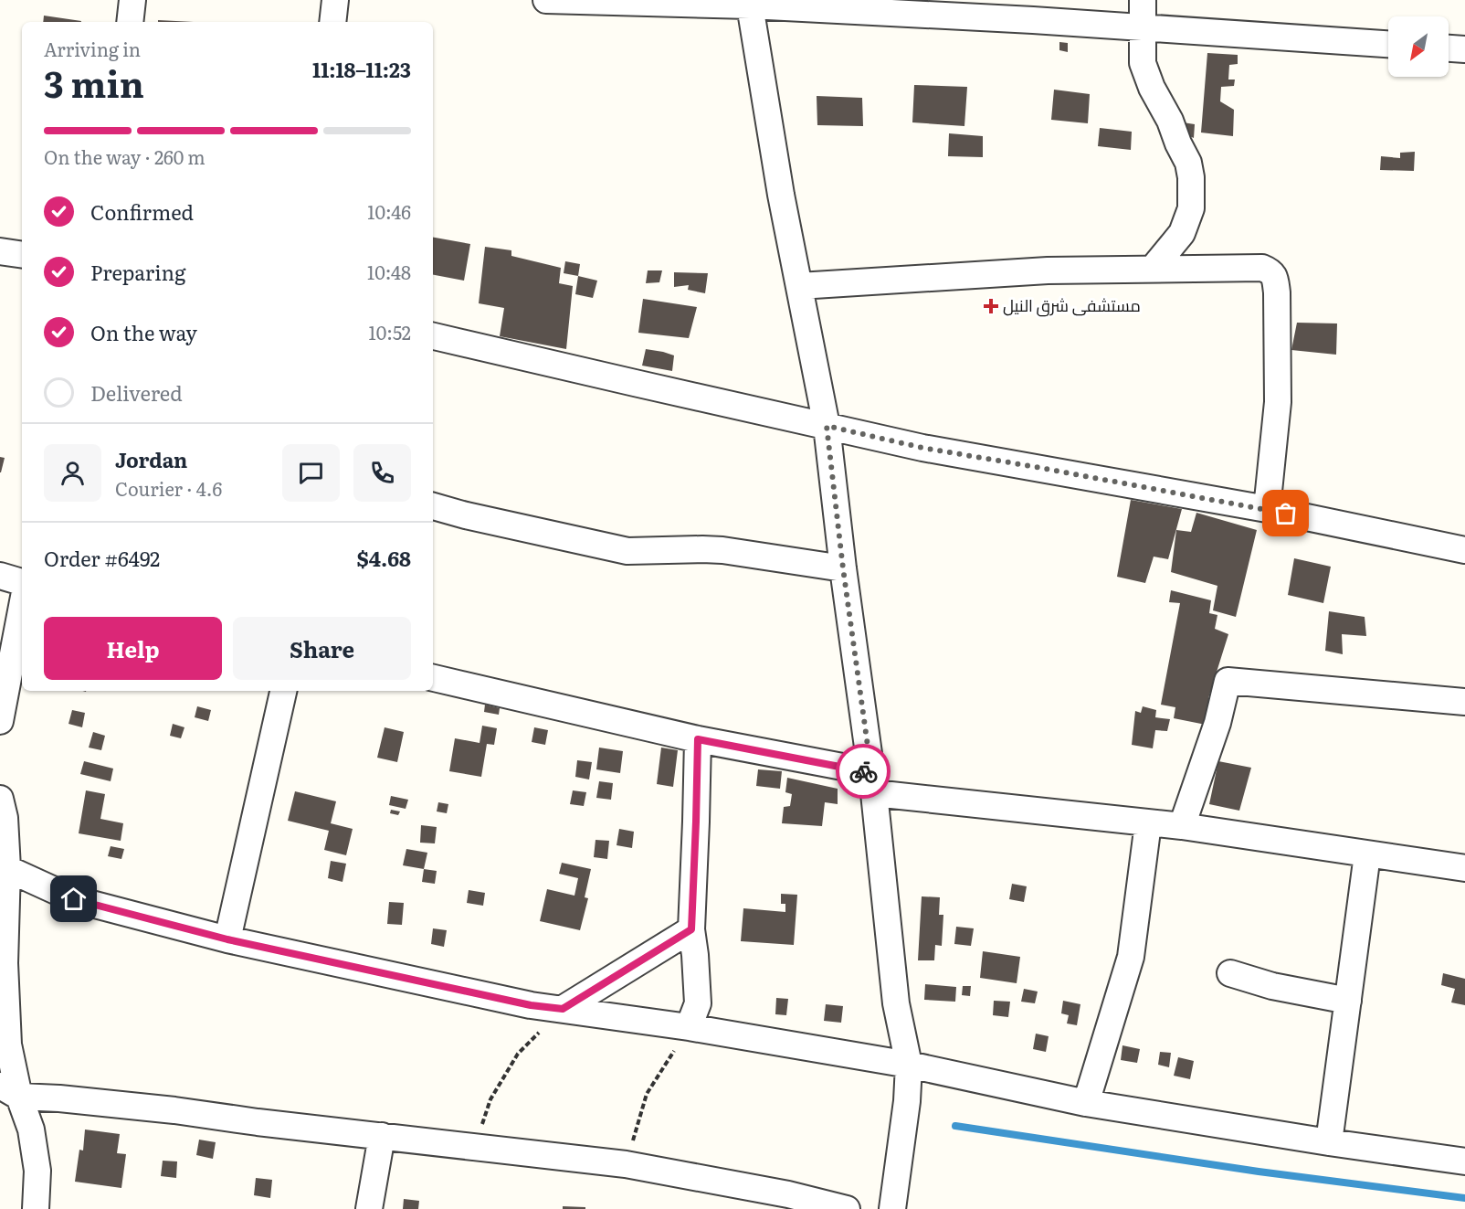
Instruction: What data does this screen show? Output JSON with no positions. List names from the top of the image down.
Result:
{
  "places": {
    "health": ["مستشفى شرق النيل"]
  },
  "north": "bottom left",
  "page": {
    "heading": ["3 min", "Arriving in", "11:18–11:23"],
    "panel": [
      "Jordan",
      "Courier · 4.6",
      "Order #6492",
      "$4.68"
    ],
    "bar": "On the way · 260 m",
    "list": [
      ["Confirmed", "10:46"],
      ["Preparing", "10:48"],
      ["On the way", "10:52"],
      "Delivered"
    ],
    "buttons": ["Help", "Share"]
  }
}
